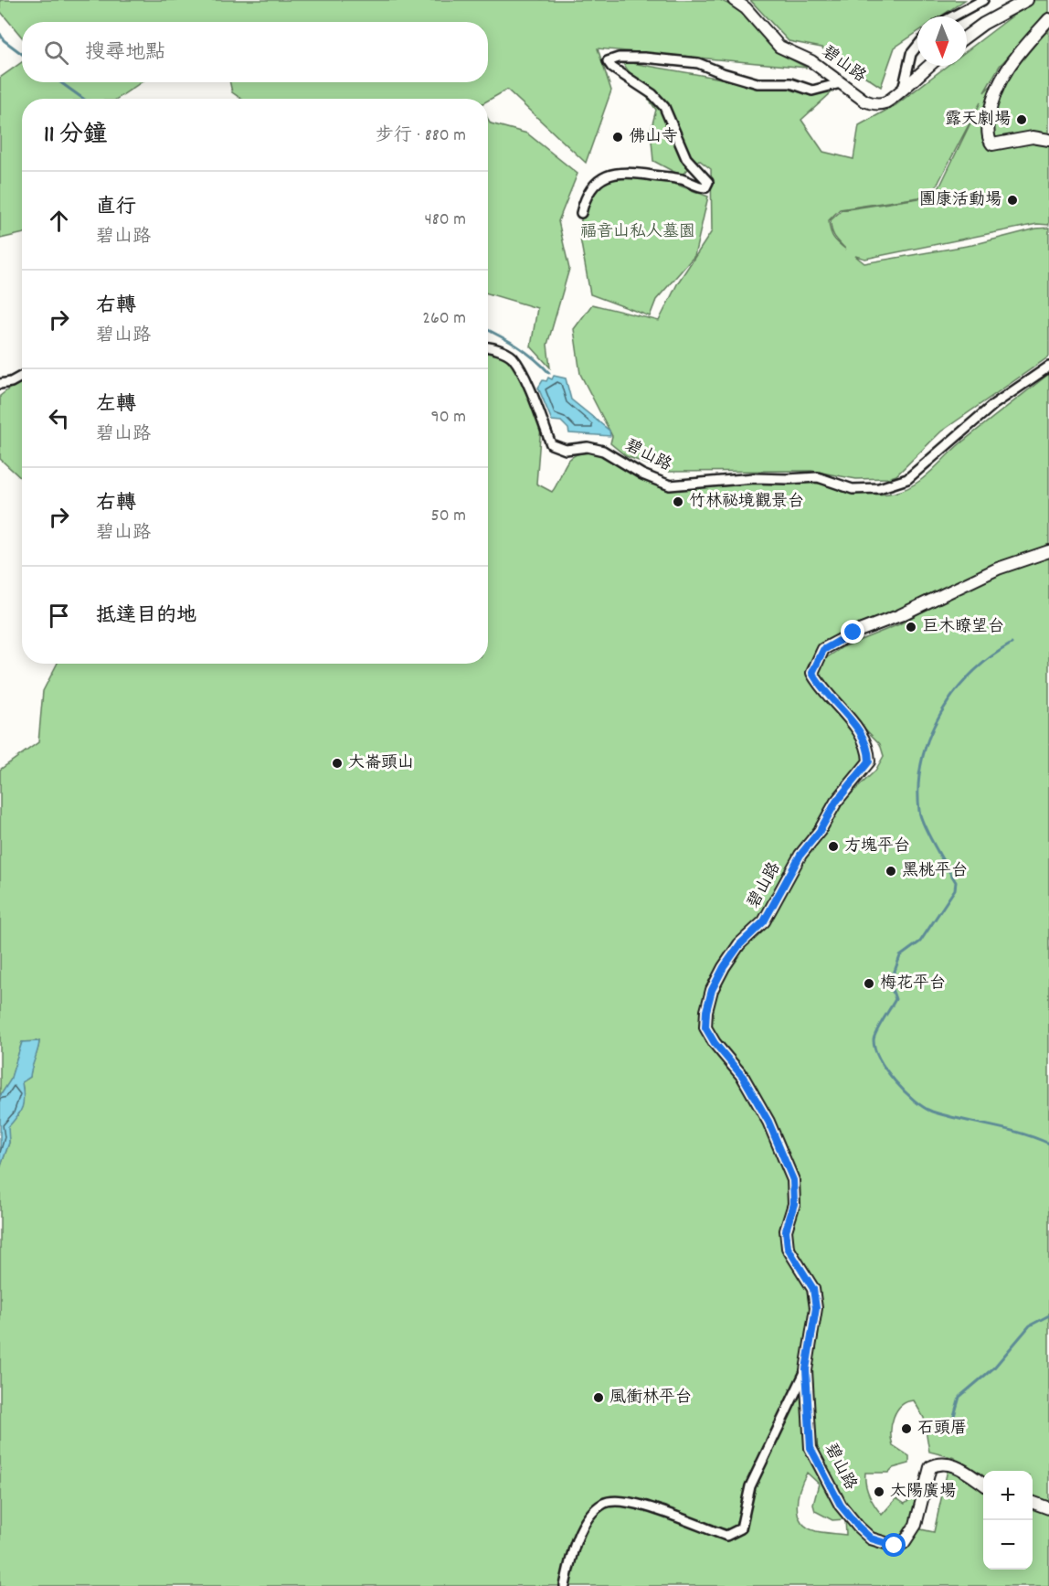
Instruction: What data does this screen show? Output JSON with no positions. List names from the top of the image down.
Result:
{
  "streets": {
    "street": ["碧山路"]
  },
  "parks": ["福音山私人墓園"],
  "places": [
    "露天劇場",
    "佛山寺",
    "團康活動場",
    "竹林祕境觀景台",
    "巨木瞭望台",
    "大崙頭山",
    "方塊平台",
    "黑桃平台",
    "梅花平台",
    "風衝林平台",
    "石頭厝",
    "太陽廣場"
  ],
  "north": "bottom",
  "page": {
    "search": "搜尋地點",
    "heading": ["11 分鐘", "步行 · 880 m"],
    "list": [
      ["直行", "碧山路", "480 m"],
      ["右轉", "碧山路", "260 m"],
      ["左轉", "碧山路", "90 m"],
      ["右轉", "碧山路", "50 m"],
      "抵達目的地"
    ],
    "map_buttons": ["+", "−"]
  }
}
